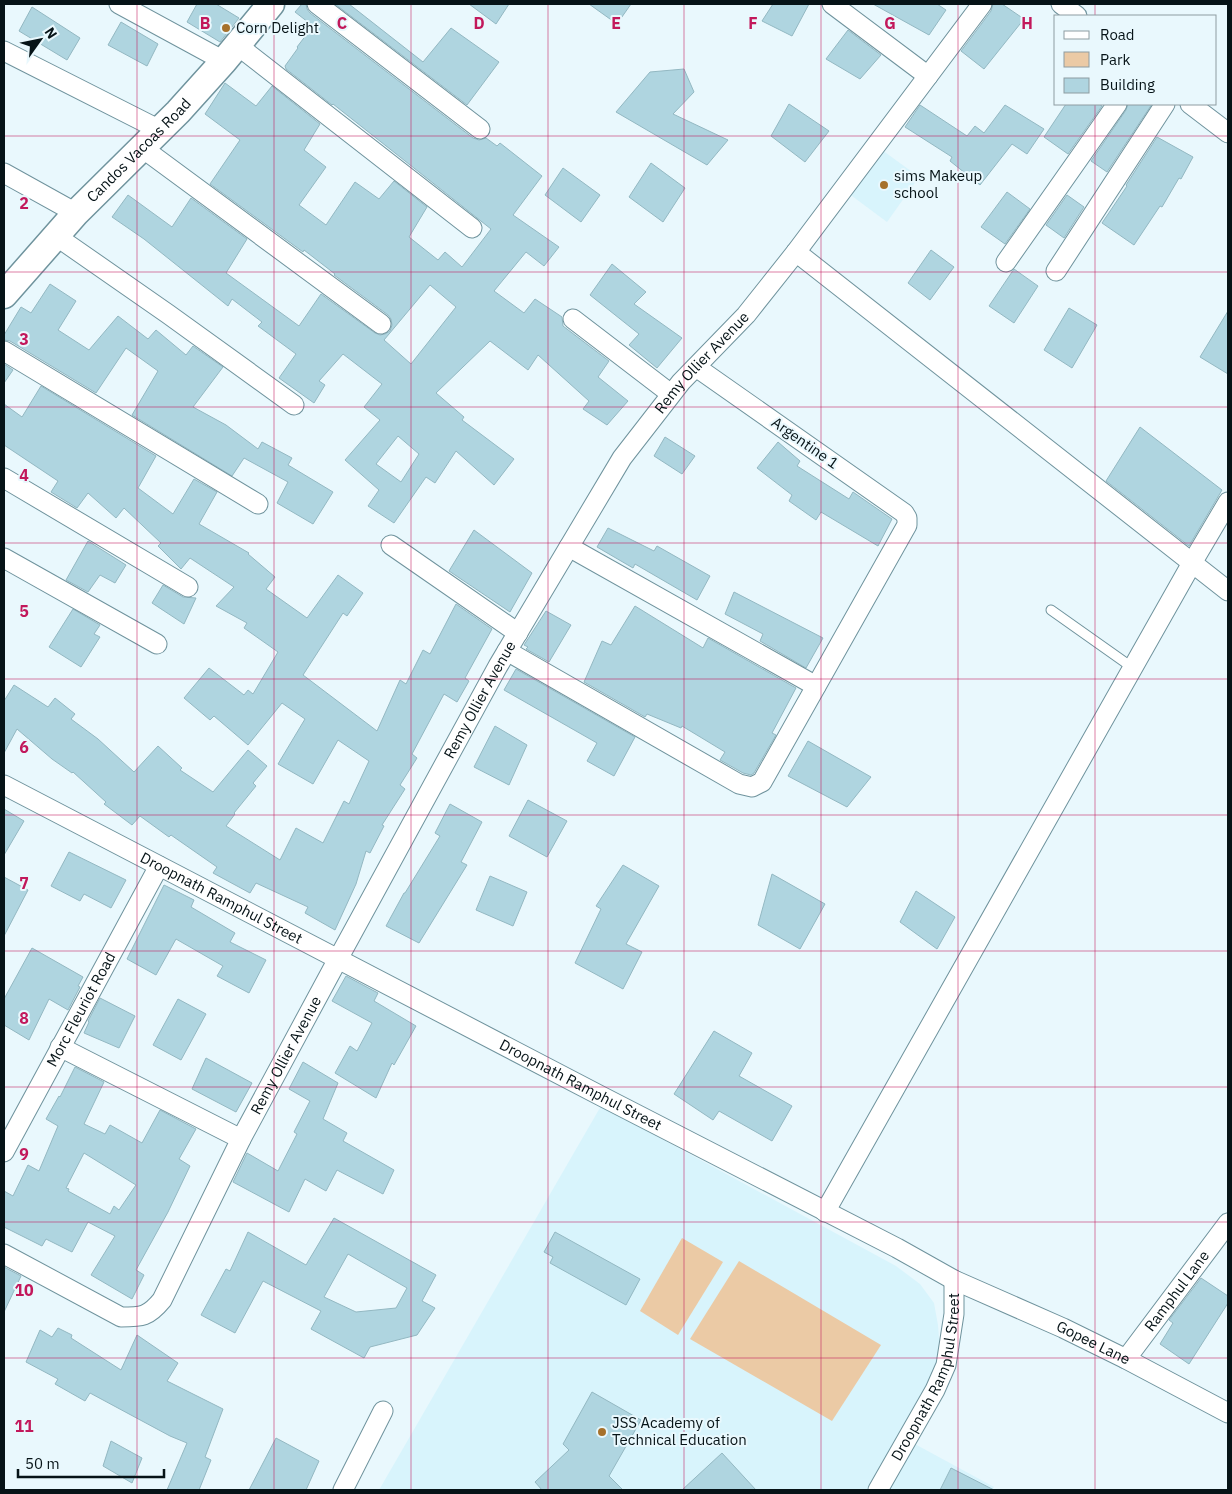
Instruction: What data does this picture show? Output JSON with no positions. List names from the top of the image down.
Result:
{
  "streets": {
    "main road": ["Candos Vacoas Road"],
    "street": [
      "Remy Ollier Avenue",
      "Argentine 1",
      "Droopnath Ramphul Street",
      "Morc Fleuriot Road",
      "Ramphul Lane",
      "Gopee Lane"
    ]
  },
  "crossings": [
    ["Remy Ollier Avenue", "Argentine 1"],
    ["Remy Ollier Avenue", "Droopnath Ramphul Street"],
    ["Droopnath Ramphul Street", "Morc Fleuriot Road"],
    ["Droopnath Ramphul Street", "Gopee Lane"],
    ["Ramphul Lane", "Gopee Lane"]
  ],
  "places": ["Corn Delight", "sims Makeup school", "JSS Academy of Technical Education"],
  "legend": ["Road", "Park", "Building"],
  "scale_bar": "50 m",
  "north": "top right",
  "grid": {
    "columns": [
      "B",
      "C",
      "D",
      "E",
      "F",
      "G",
      "H"
    ],
    "rows": [
      "2",
      "3",
      "4",
      "5",
      "6",
      "7",
      "8",
      "9",
      "10",
      "11"
    ]
  }
}
